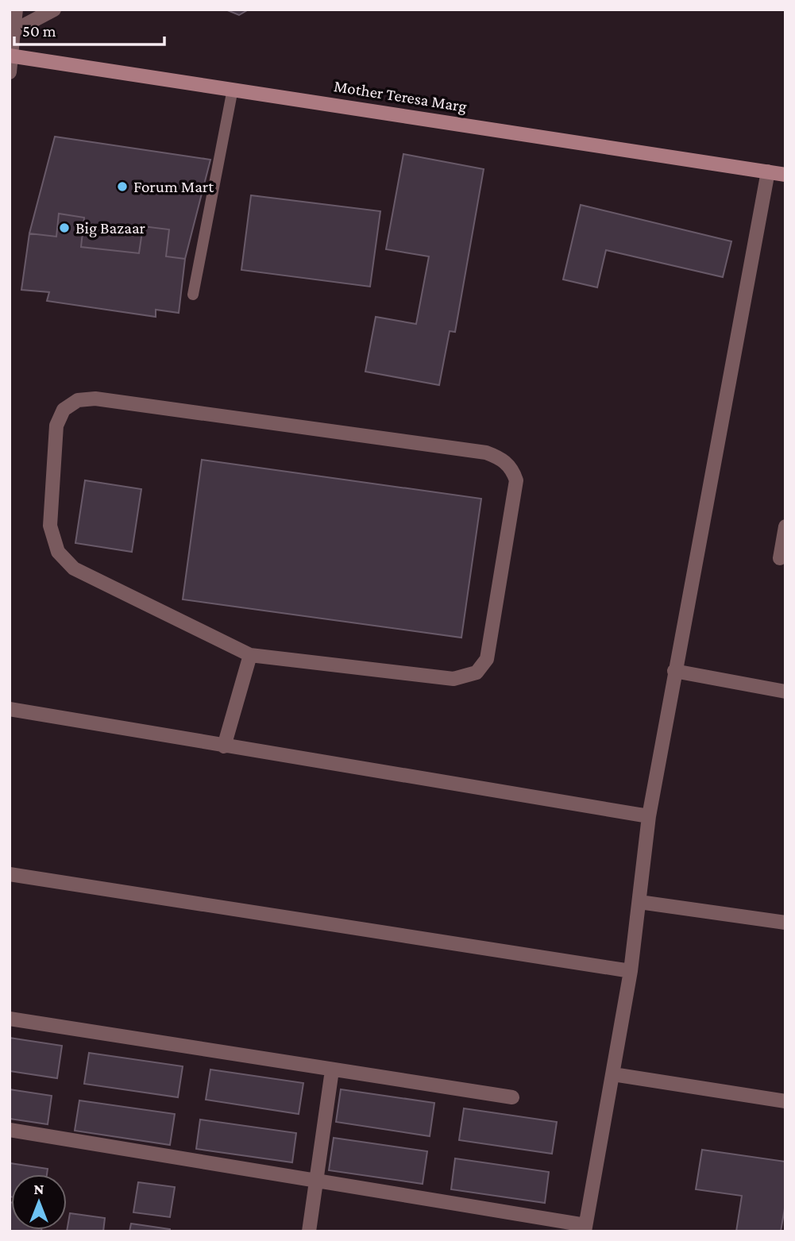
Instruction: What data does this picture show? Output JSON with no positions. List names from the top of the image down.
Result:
{
  "streets": {
    "street": ["Mother Teresa Marg"]
  },
  "places": ["Forum Mart", "Big Bazaar"],
  "scale_bar": "50 m",
  "north": "top"
}
